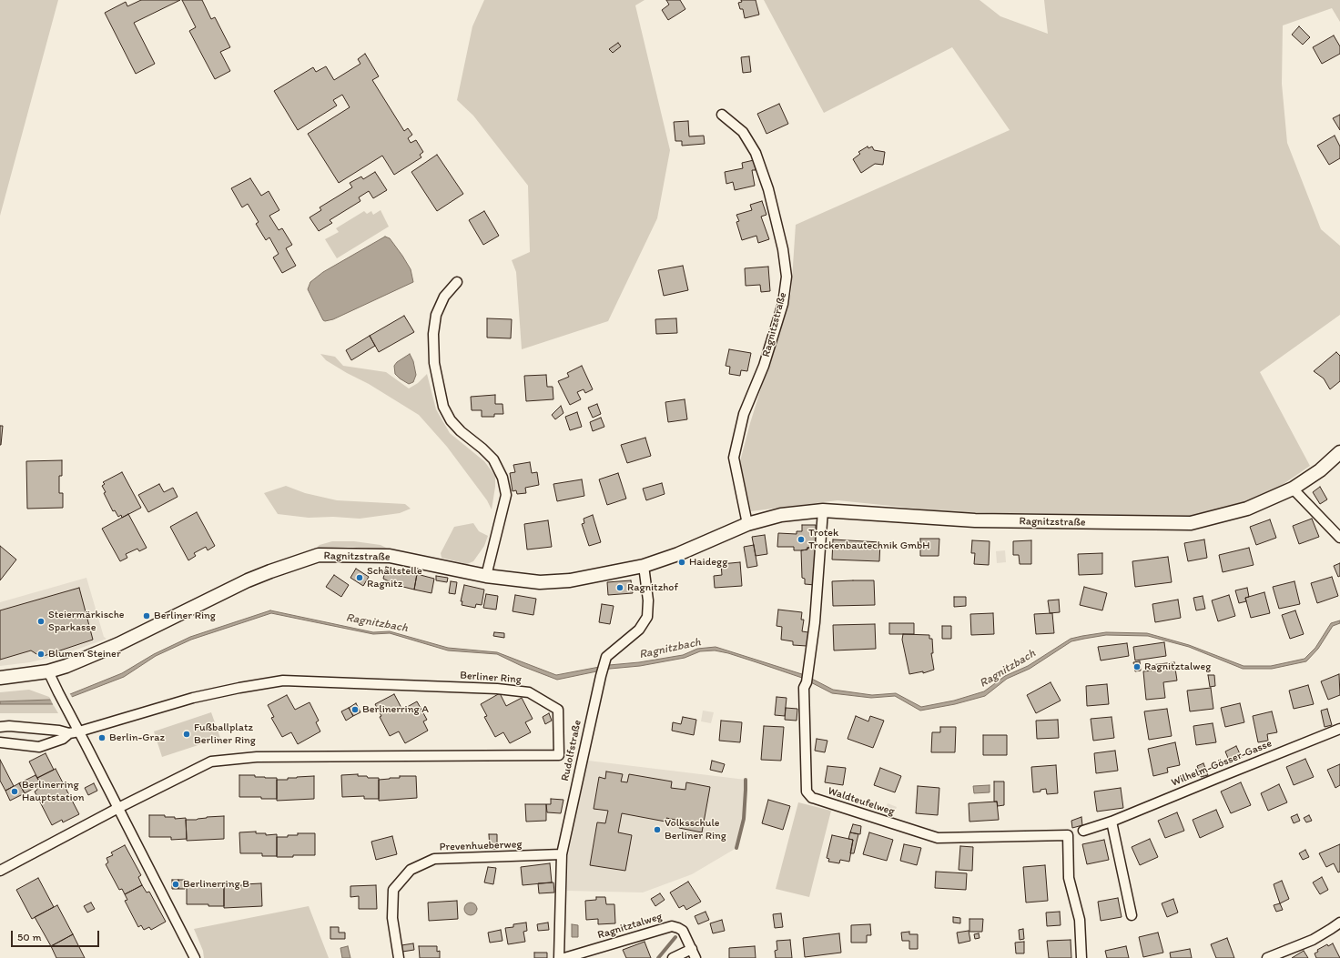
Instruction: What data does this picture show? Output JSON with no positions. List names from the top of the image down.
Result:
{
  "streets": {
    "main road": ["Ragnitzstraße"],
    "street": [
      "Berliner Ring",
      "Rudolfstraße",
      "Wilhelm-Gösser-Gasse",
      "Waldteufelweg",
      "Prevenhueberweg",
      "Ragnitztalweg"
    ]
  },
  "crossings": [
    ["Ragnitzstraße", "Rudolfstraße"],
    ["Ragnitzstraße", "Waldteufelweg"],
    ["Rudolfstraße", "Prevenhueberweg"]
  ],
  "water": ["Ragnitzbach"],
  "places": [
    "Trotek Trockenbautechnik GmbH",
    "Haidegg",
    "Schaltstelle Ragnitz",
    "Ragnitzhof",
    "Berliner Ring",
    "Steiermärkische Sparkasse",
    "Blumen Steiner",
    "Ragnitztalweg",
    "Berlinerring A",
    "Fußballplatz Berliner Ring",
    "Berlin-Graz",
    "Berlinerring Hauptstation",
    "Volksschule Berliner Ring",
    "Berlinerring B"
  ],
  "scale_bar": "50 m"
}
